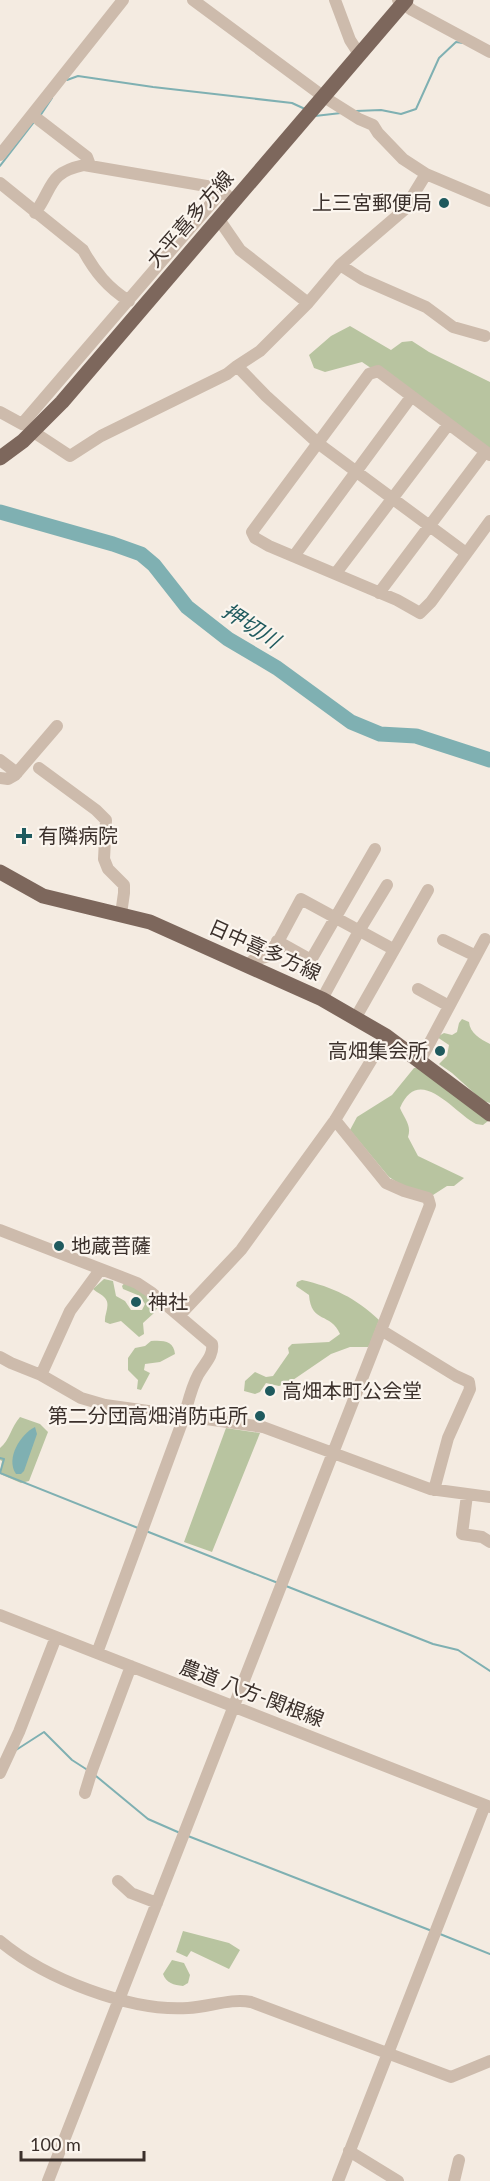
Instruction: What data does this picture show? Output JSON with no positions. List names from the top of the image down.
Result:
{
  "streets": {
    "main road": ["大平喜多方線", "日中喜多方線"],
    "street": ["農道 八方-関根線"]
  },
  "water": ["押切川"],
  "places": {
    "other": [
      "上三宮郵便局",
      "高畑集会所",
      "地蔵菩薩",
      "神社",
      "高畑本町公会堂",
      "第二分団高畑消防屯所"
    ],
    "health": ["有隣病院"]
  },
  "scale_bar": "100 m"
}
